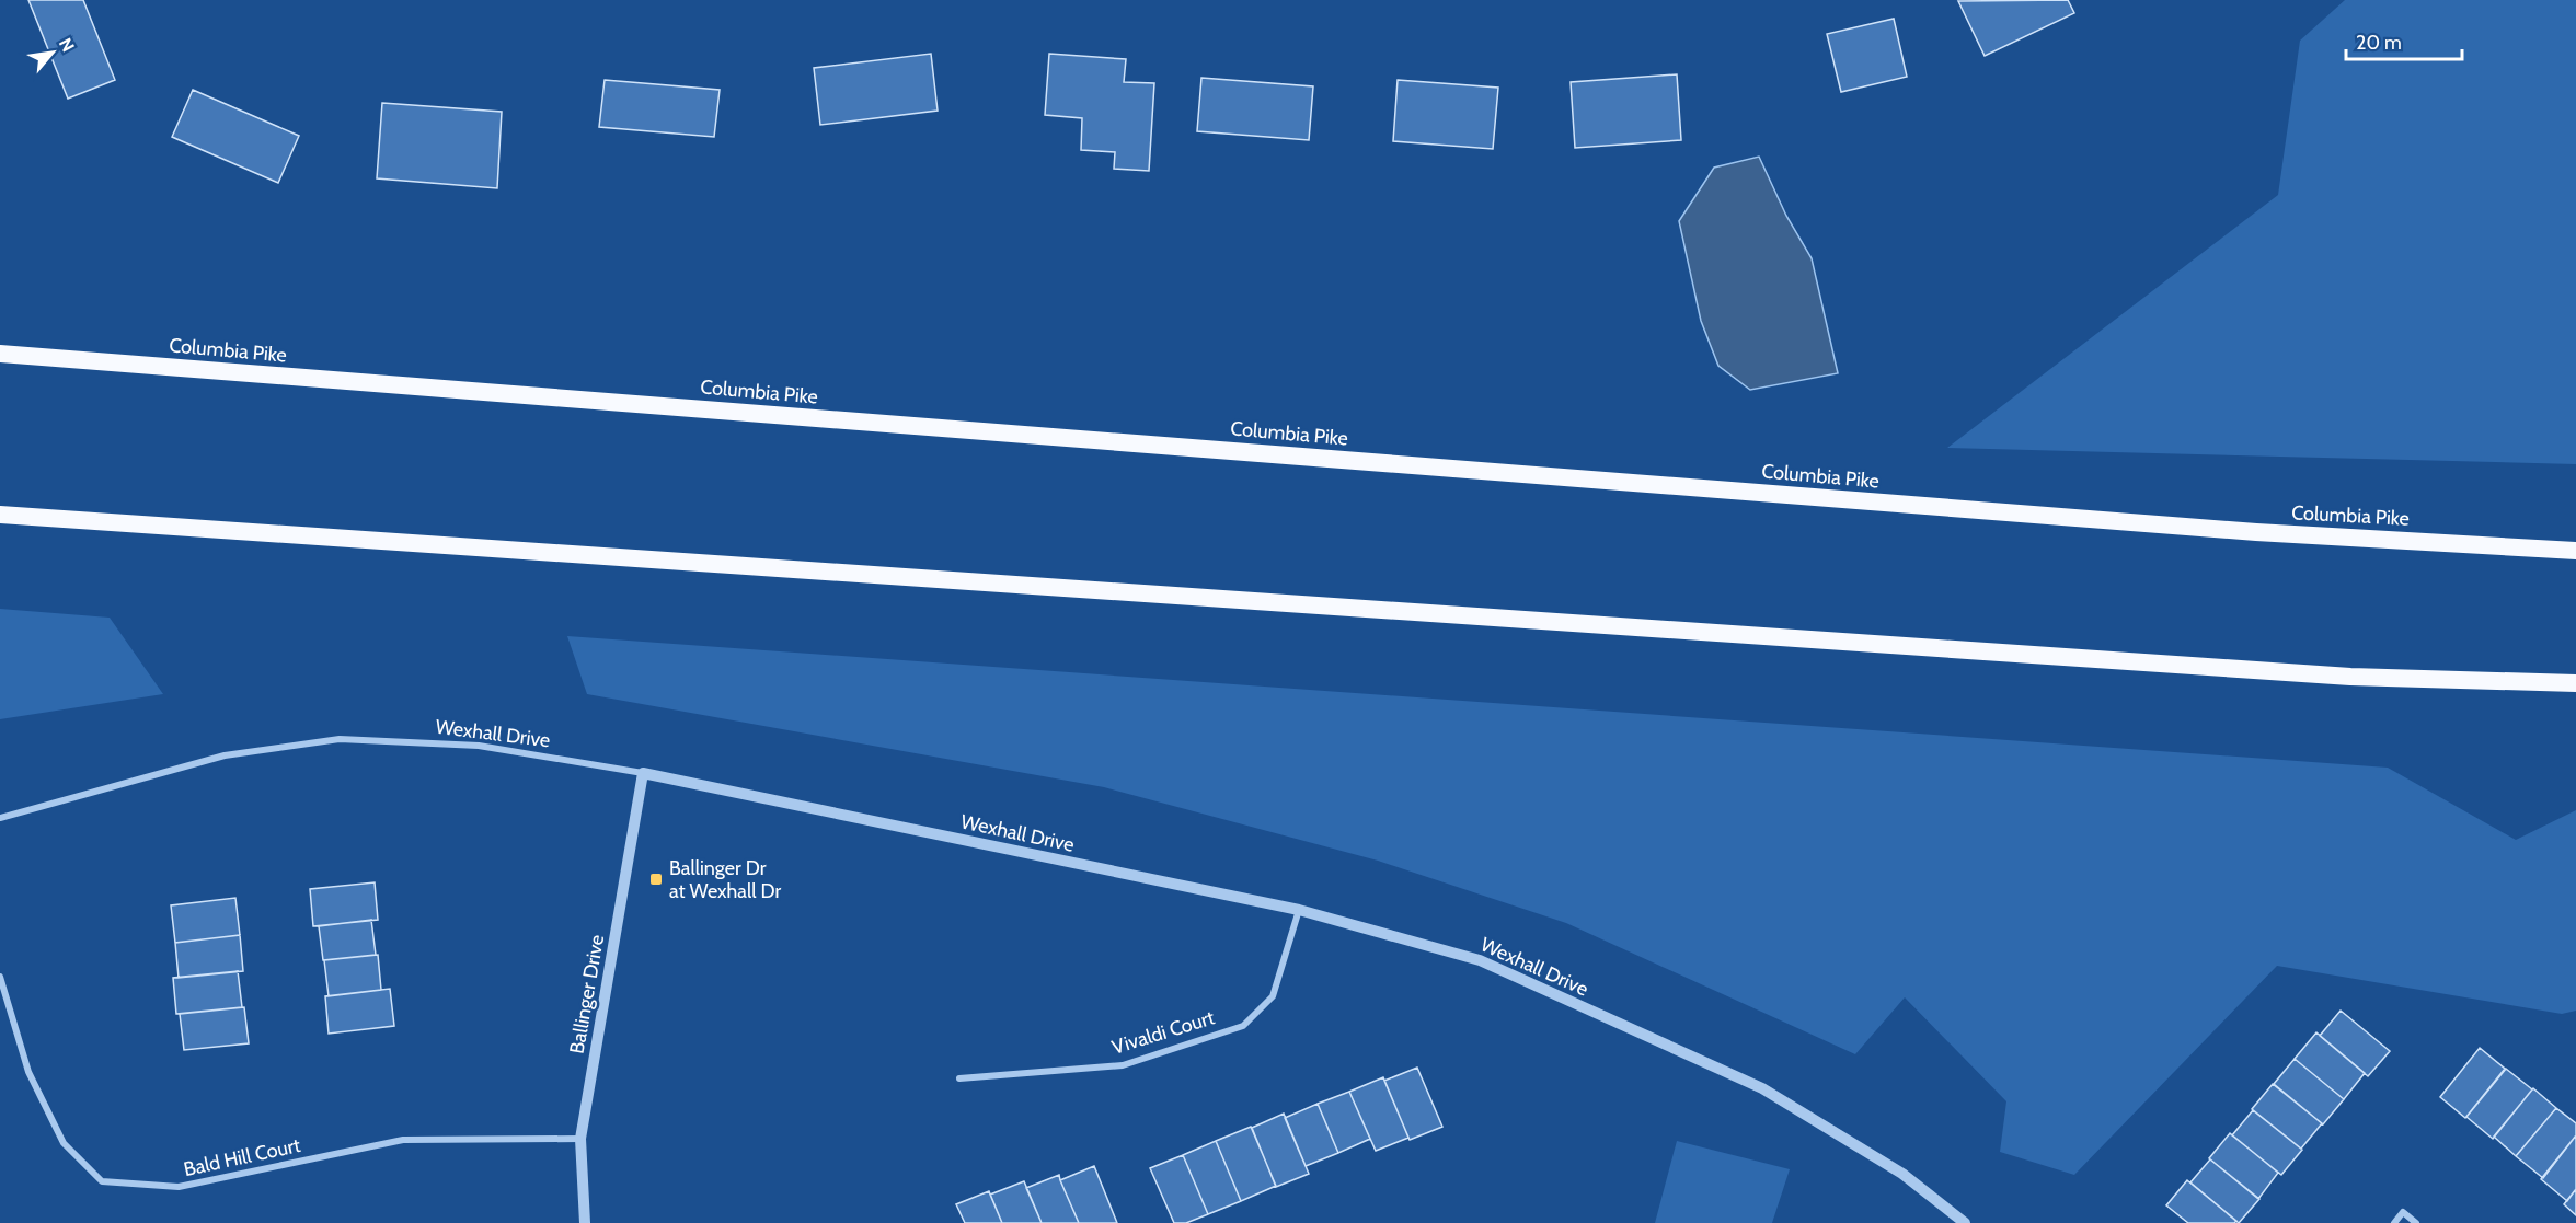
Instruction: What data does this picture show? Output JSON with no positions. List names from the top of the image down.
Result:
{
  "streets": {
    "highway": ["Columbia Pike"],
    "street": [
      "Wexhall Drive",
      "Ballinger Drive",
      "Vivaldi Court",
      "Bald Hill Court"
    ]
  },
  "crossings": [
    ["Wexhall Drive", "Ballinger Drive"],
    ["Wexhall Drive", "Vivaldi Court"],
    ["Ballinger Drive", "Bald Hill Court"]
  ],
  "places": {
    "transit": ["Ballinger Dr at Wexhall Dr"]
  },
  "scale_bar": "20 m",
  "north": "top right"
}
